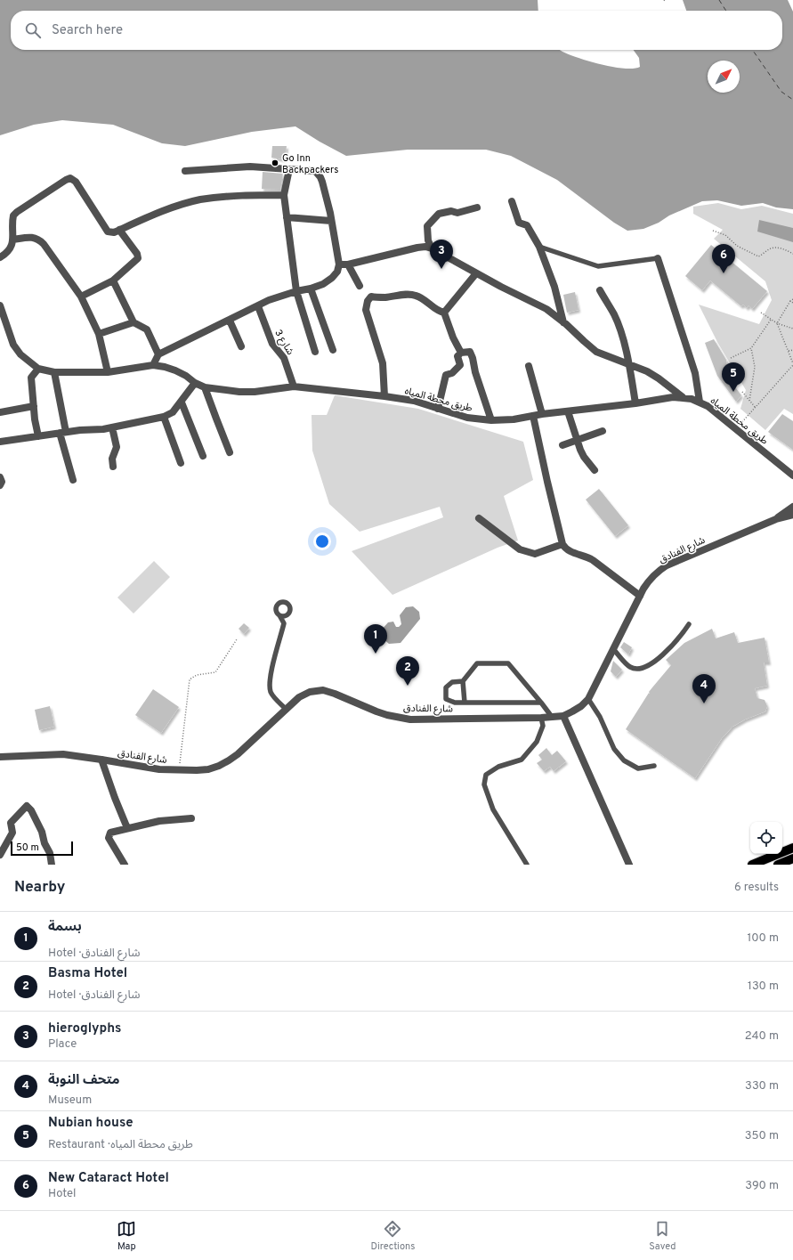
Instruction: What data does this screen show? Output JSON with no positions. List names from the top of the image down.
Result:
{
  "streets": {
    "street": ["شارع 3", "طريق محطة المياه", "شارع الفنادق"]
  },
  "crossings": [
    ["شارع 3", "طريق محطة المياه"]
  ],
  "places": ["Go Inn Backpackers"],
  "scale_bar": "50 m",
  "north": "top right",
  "page": {
    "search": "Search here",
    "pins": [
      "3",
      "6",
      "5",
      "1",
      "2",
      "4"
    ],
    "scale": "50 m",
    "heading": ["Nearby", "6 results"],
    "list": [
      {
        "mark": "1",
        "name": "بسمة",
        "note": "Hotel · شارع الفنادق",
        "value": "100 m"
      },
      {
        "mark": "2",
        "name": "Basma Hotel",
        "note": "Hotel · شارع الفنادق",
        "value": "130 m"
      },
      {
        "mark": "3",
        "name": "hieroglyphs",
        "note": "Place",
        "value": "240 m"
      },
      {
        "mark": "4",
        "name": "متحف النوبة",
        "note": "Museum",
        "value": "330 m"
      },
      {
        "mark": "5",
        "name": "Nubian house",
        "note": "Restaurant · طريق محطة المياه",
        "value": "350 m"
      },
      {
        "mark": "6",
        "name": "New Cataract Hotel",
        "note": "Hotel",
        "value": "390 m"
      }
    ],
    "nav": ["Map", "Directions", "Saved"]
  }
}
